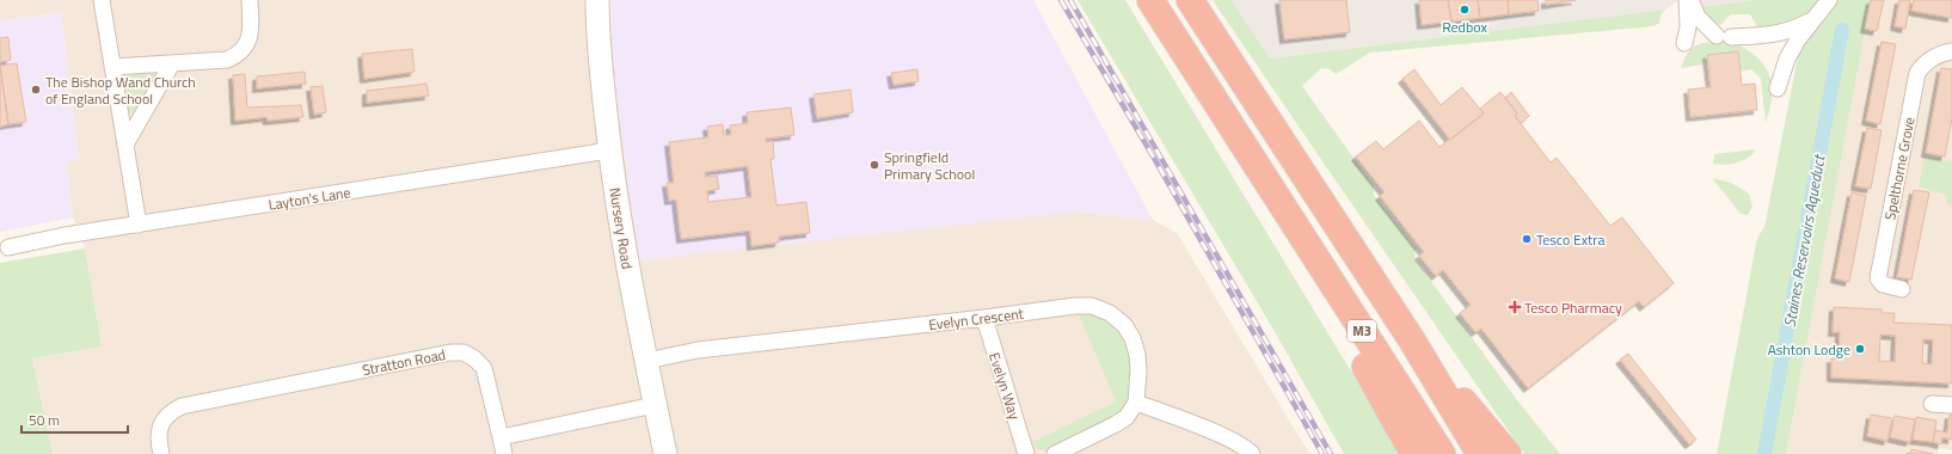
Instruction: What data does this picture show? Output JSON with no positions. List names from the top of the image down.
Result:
{
  "streets": {
    "highway": ["M3"],
    "street": [
      "Spelthorne Grove",
      "Layton's Lane",
      "Nursery Road",
      "Evelyn Crescent",
      "Stratton Road",
      "Evelyn Way"
    ]
  },
  "crossings": [
    ["Layton's Lane", "Nursery Road"],
    ["Nursery Road", "Evelyn Crescent"],
    ["Evelyn Crescent", "Evelyn Way"]
  ],
  "water": ["Staines Reservoirs Aqueduct"],
  "places": {
    "other": [
      "Redbox",
      "The Bishop Wand Church of England School",
      "Springfield Primary School",
      "Tesco Extra",
      "Ashton Lodge"
    ],
    "health": ["Tesco Pharmacy"]
  },
  "scale_bar": "50 m"
}
